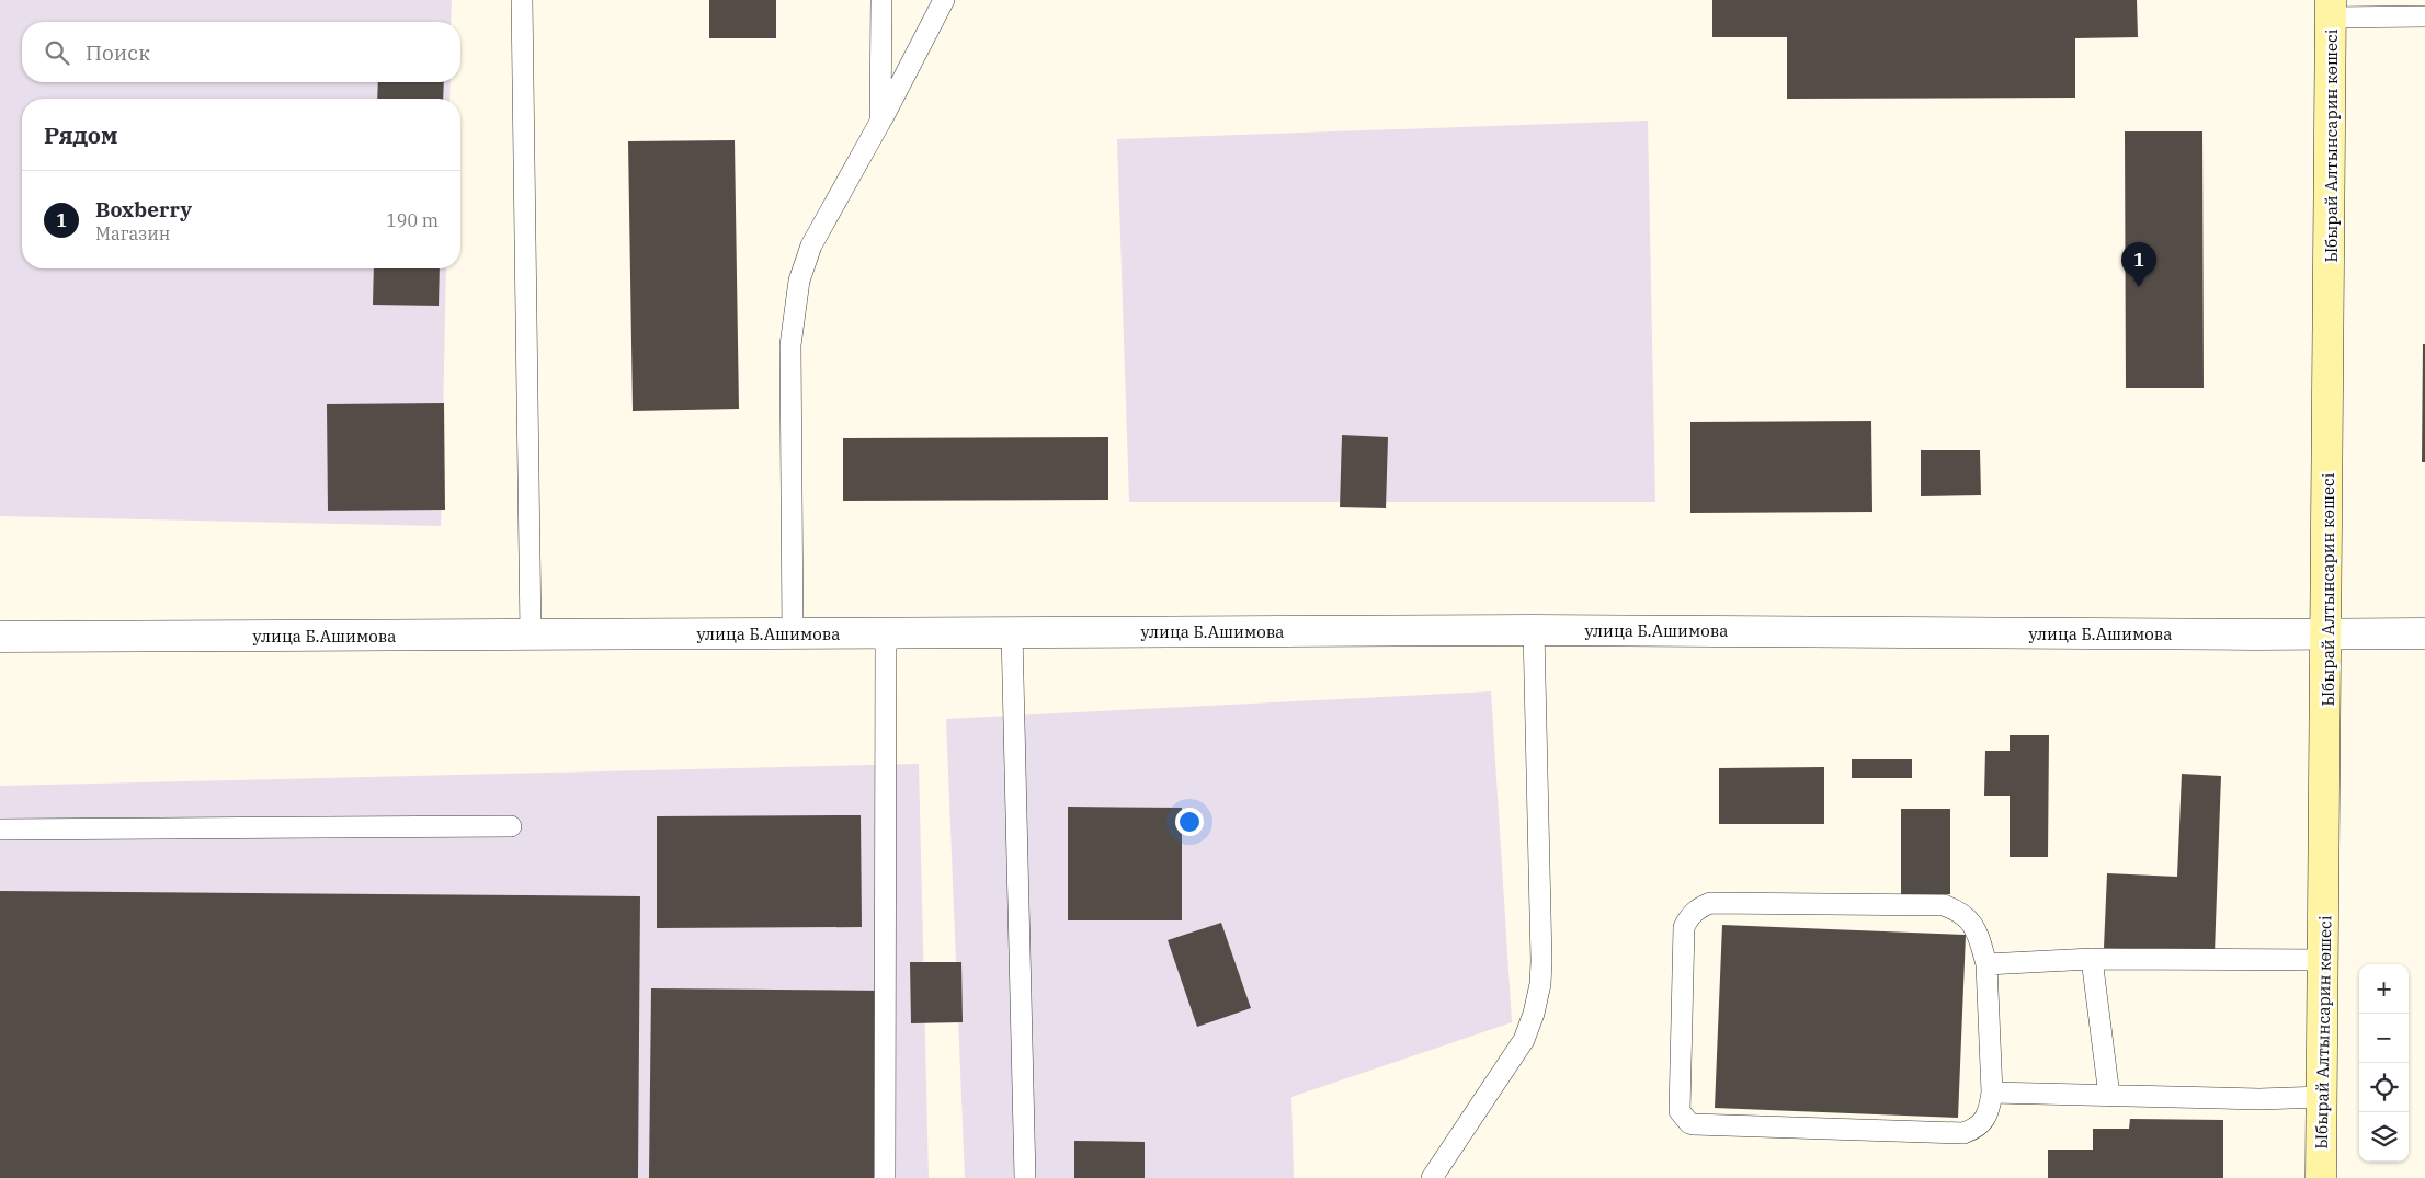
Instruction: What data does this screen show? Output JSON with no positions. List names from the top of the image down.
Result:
{
  "streets": {
    "main road": ["Ыбырай Алтынсарин көшесі"],
    "street": ["улица Б.Ашимова"]
  },
  "crossings": [
    ["Ыбырай Алтынсарин көшесі", "улица Б.Ашимова"]
  ],
  "page": {
    "search": "Поиск",
    "heading": "Рядом",
    "list": [
      {
        "mark": "1",
        "name": "Boxberry",
        "note": "Магазин",
        "value": "190 m"
      }
    ],
    "pins": "1",
    "map_buttons": ["+", "−"]
  }
}
